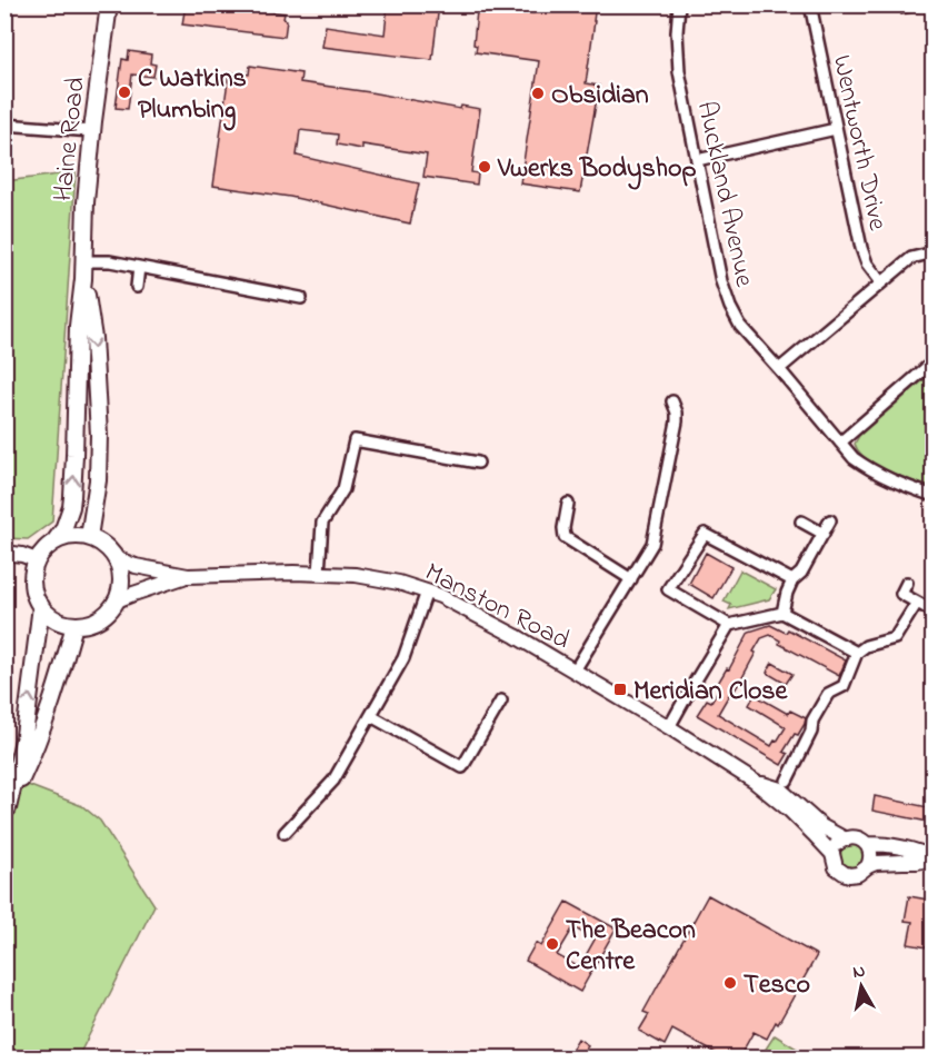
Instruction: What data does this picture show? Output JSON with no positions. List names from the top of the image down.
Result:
{
  "streets": {
    "main road": ["Haine Road", "Manston Road"],
    "street": ["Wentworth Drive", "Auckland Avenue"]
  },
  "crossings": [
    ["Haine Road", "Manston Road"]
  ],
  "places": {
    "other": [
      "C Watkins Plumbing",
      "Obsidian",
      "Vwerks Bodyshop",
      "The Beacon Centre",
      "Tesco"
    ],
    "transit": ["Meridian Close"]
  },
  "north": "top"
}
